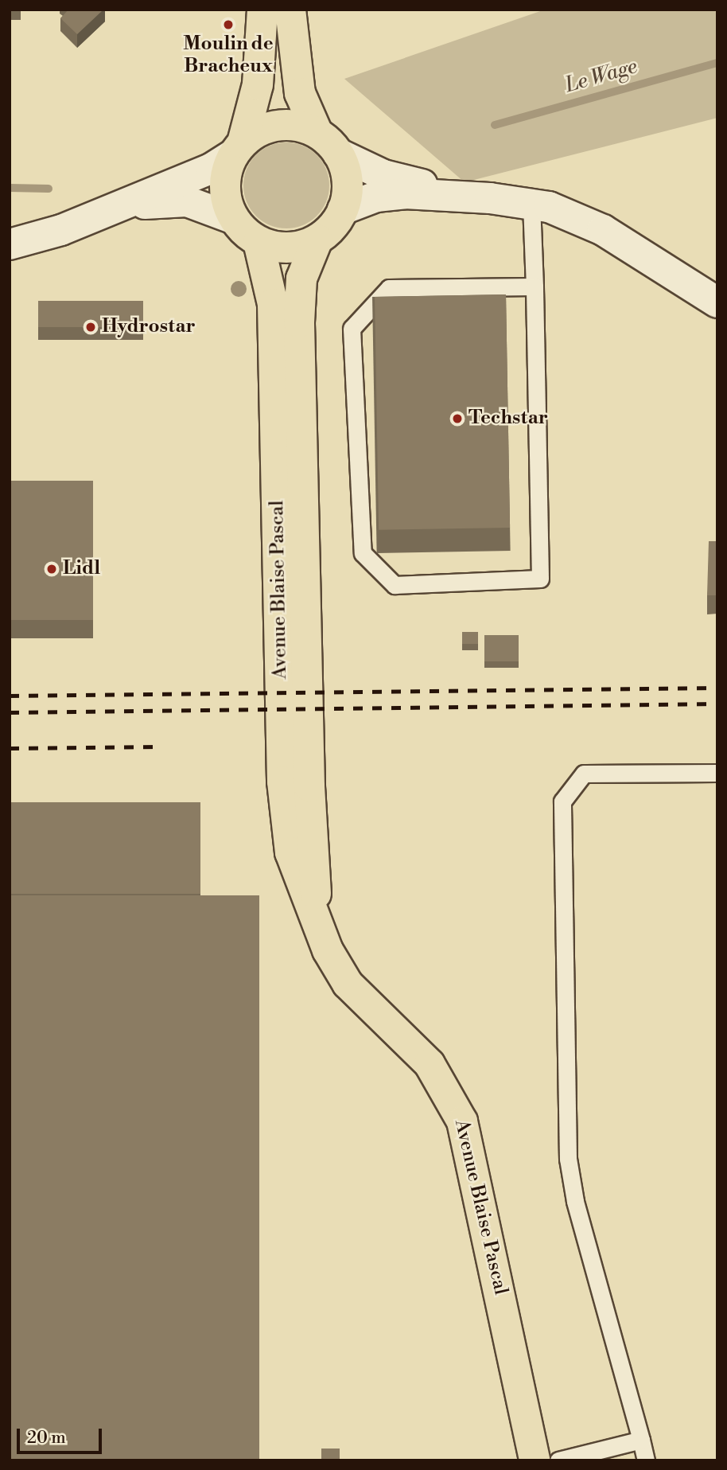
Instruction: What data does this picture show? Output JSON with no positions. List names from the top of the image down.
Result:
{
  "streets": {
    "main road": ["Avenue Blaise Pascal"]
  },
  "water": ["Le Wage"],
  "places": [
    "Moulin de Bracheux",
    "Hydrostar",
    "Techstar",
    "Lidl"
  ],
  "scale_bar": "20 m"
}
